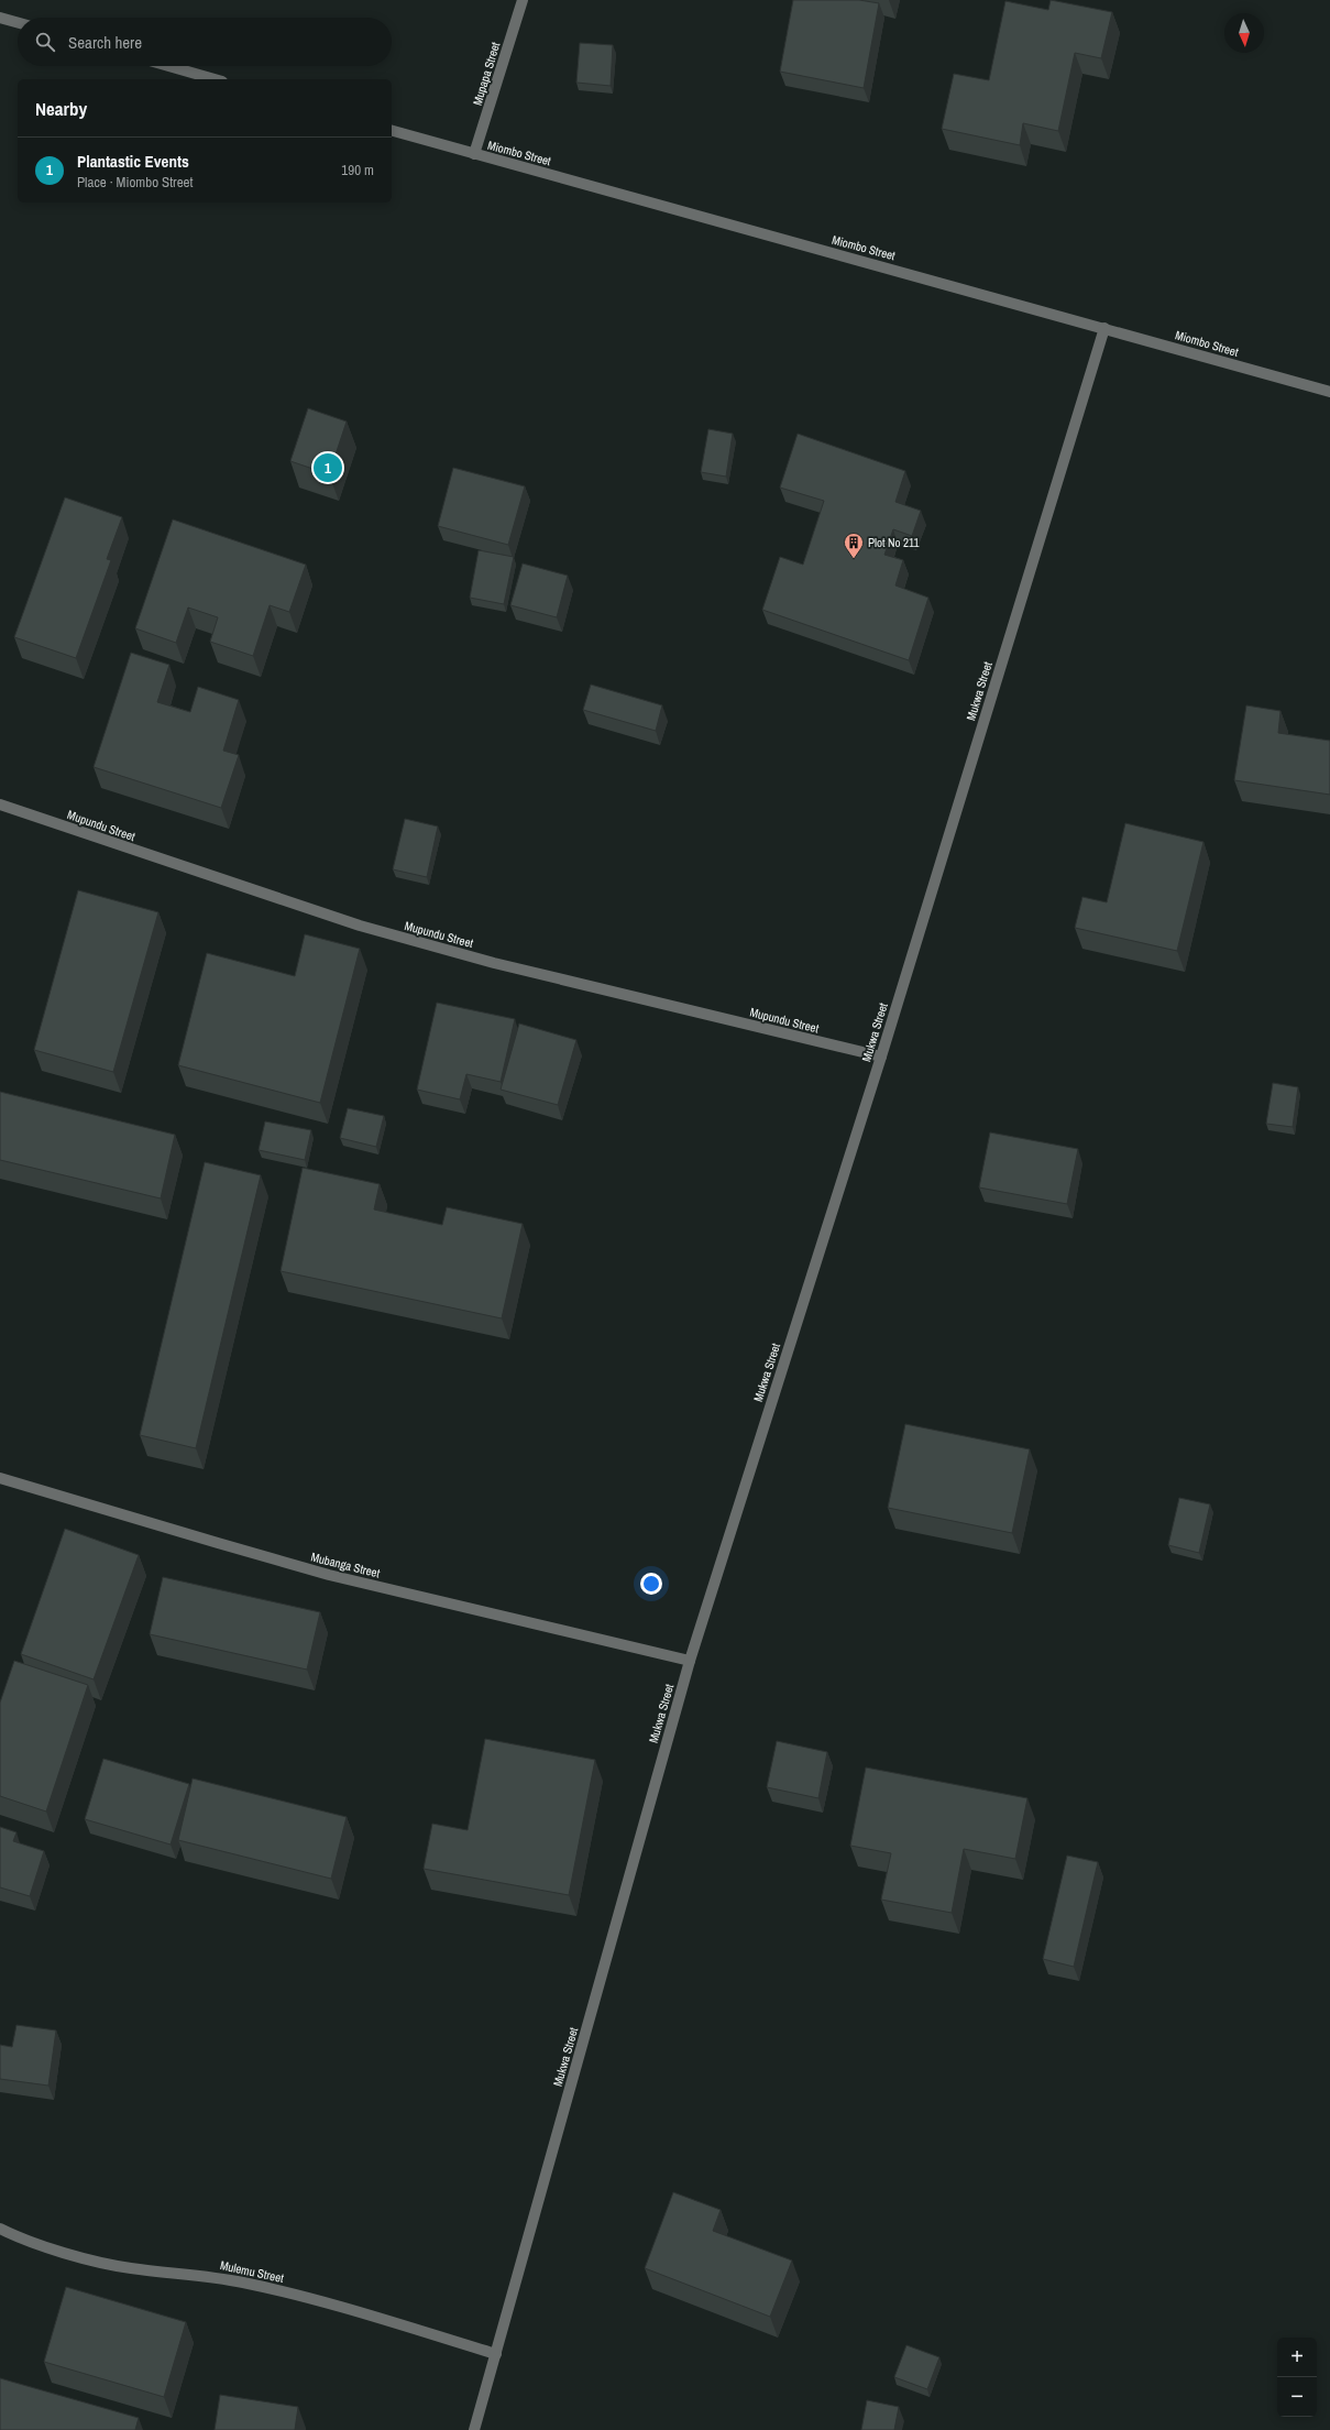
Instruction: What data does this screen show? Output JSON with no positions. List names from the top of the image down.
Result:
{
  "streets": {
    "street": [
      "Mupapa Street",
      "Miombo Street",
      "Mukwa Street",
      "Mupundu Street",
      "Mubanga Street",
      "Mulemu Street"
    ]
  },
  "crossings": [
    ["Mupapa Street", "Miombo Street"],
    ["Miombo Street", "Mukwa Street"],
    ["Mukwa Street", "Mupundu Street"],
    ["Mukwa Street", "Mubanga Street"],
    ["Mukwa Street", "Mulemu Street"]
  ],
  "places": {
    "building": ["Plot No 211"]
  },
  "north": "bottom",
  "page": {
    "search": "Search here",
    "heading": "Nearby",
    "list": [
      {
        "mark": "1",
        "name": "Plantastic Events",
        "note": "Place · Miombo Street",
        "value": "190 m"
      }
    ],
    "pins": "1",
    "map_buttons": ["+", "−"]
  }
}
